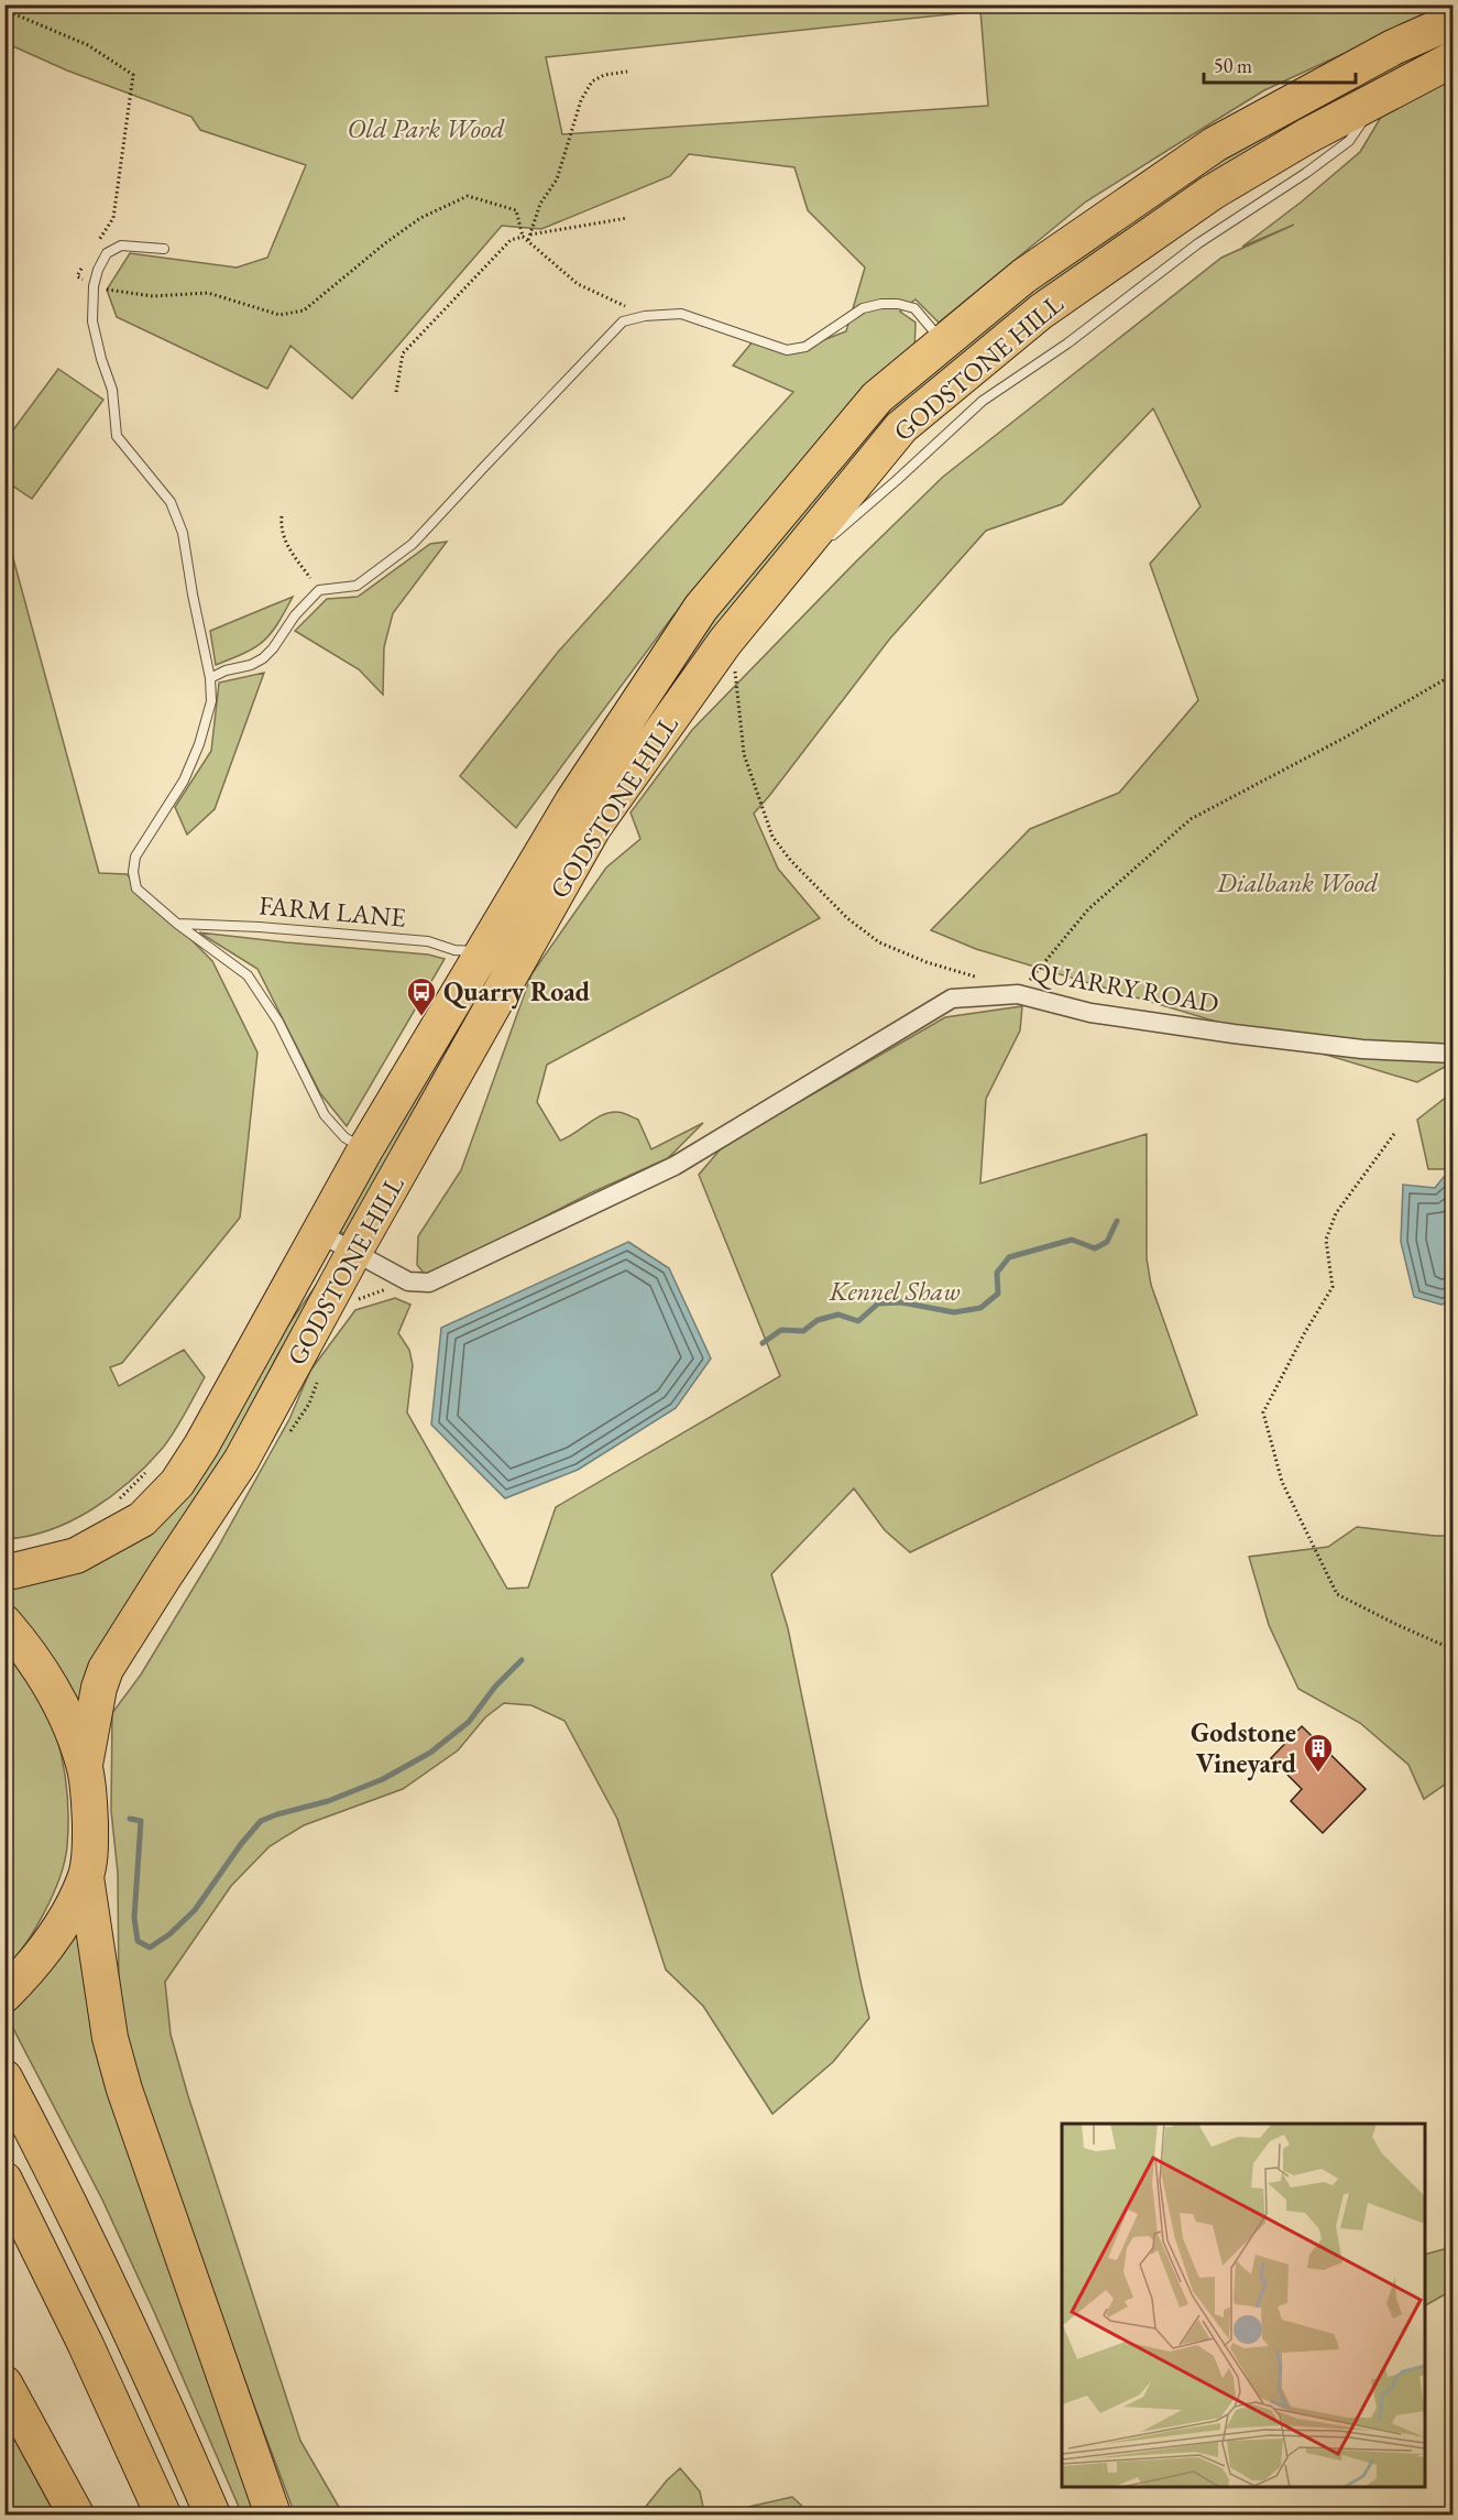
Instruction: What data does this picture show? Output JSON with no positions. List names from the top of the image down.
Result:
{
  "streets": {
    "highway": ["GODSTONE HILL"],
    "street": ["QUARRY ROAD"],
    "lane": ["FARM LANE"]
  },
  "crossings": [
    ["GODSTONE HILL", "FARM LANE"],
    ["GODSTONE HILL", "QUARRY ROAD"]
  ],
  "parks": ["Old Park Wood", "Dialbank Wood", "Kennel Shaw"],
  "places": {
    "bus stop": ["Quarry Road"],
    "building": ["Godstone Vineyard"]
  },
  "scale_bar": "50 m"
}
